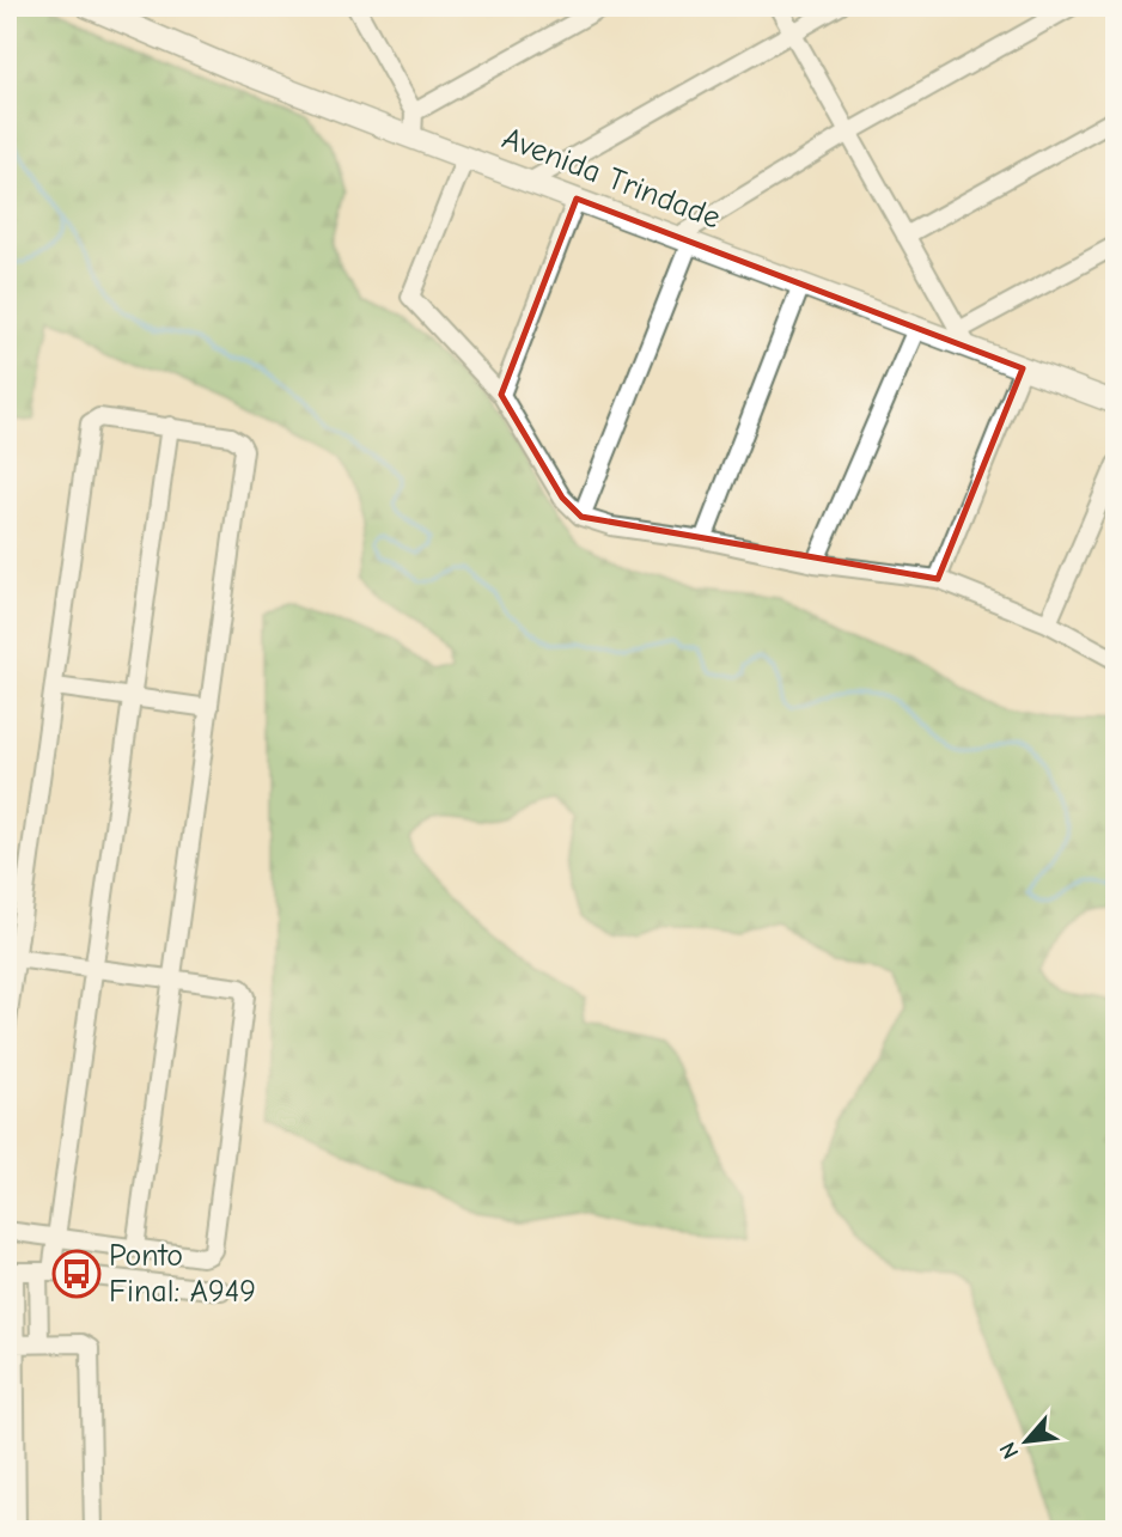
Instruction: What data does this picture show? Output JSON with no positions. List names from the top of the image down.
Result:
{
  "streets": {
    "main road": ["Avenida Trindade"]
  },
  "places": {
    "bus stop": ["Ponto Final: A949"]
  },
  "north": "bottom left"
}
